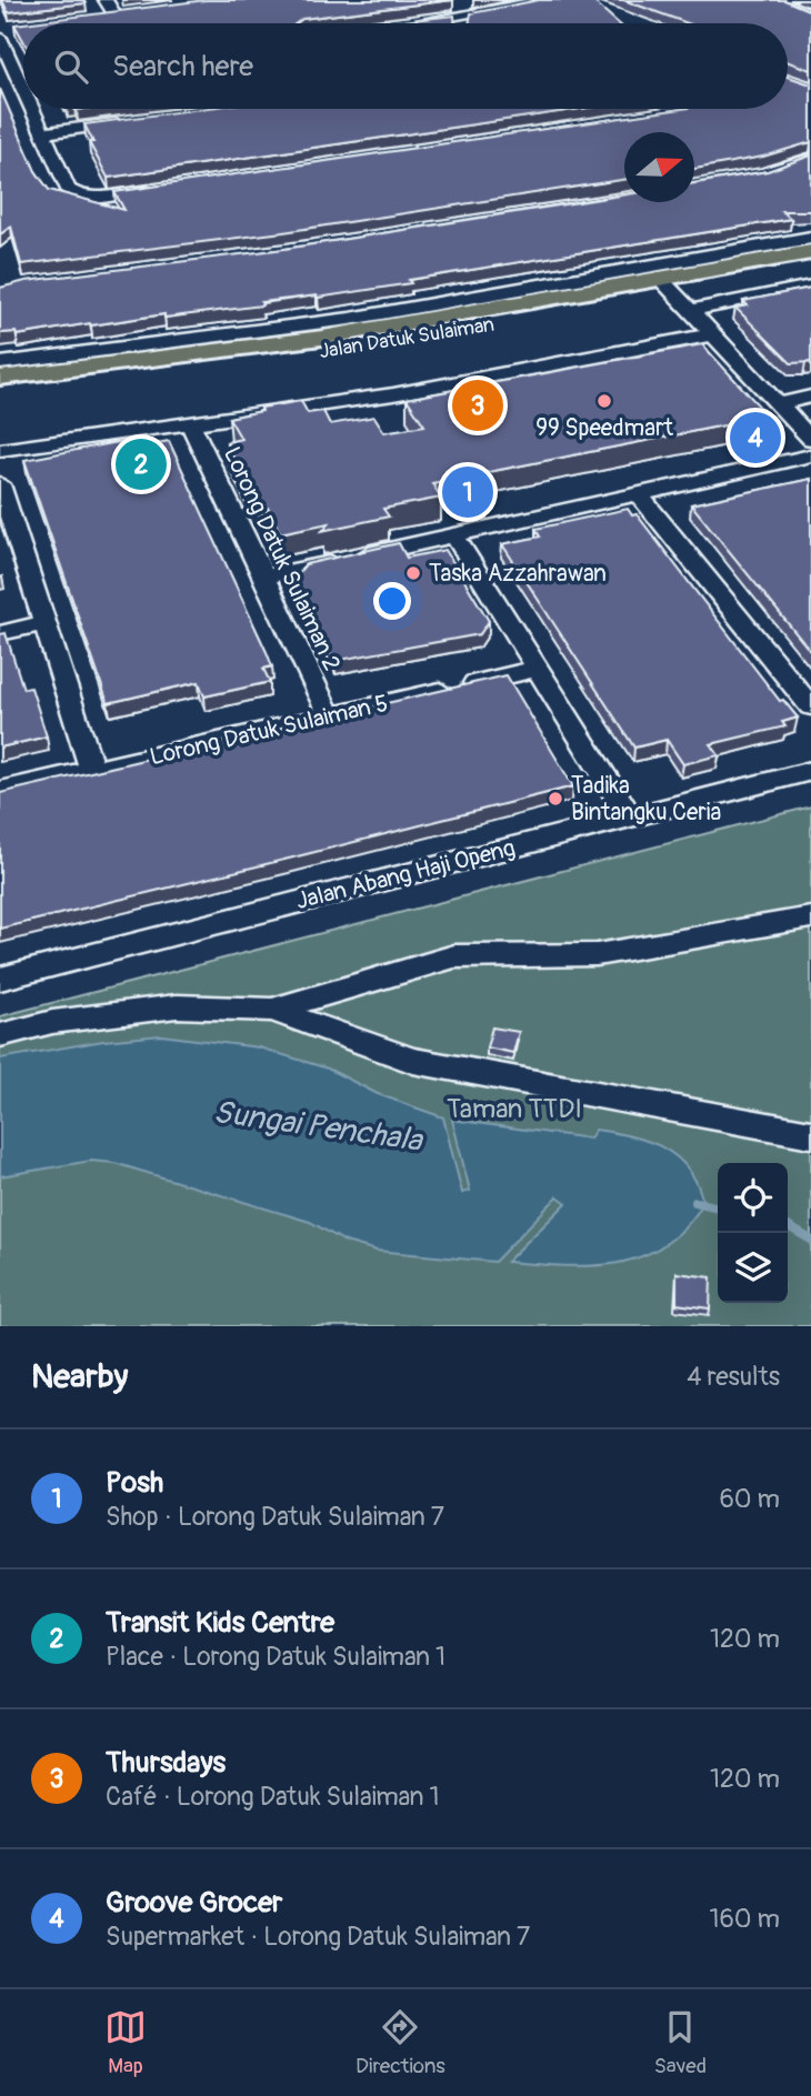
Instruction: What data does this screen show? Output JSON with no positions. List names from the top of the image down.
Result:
{
  "streets": {
    "main road": ["Jalan Datuk Sulaiman"],
    "street": ["Lorong Datuk Sulaiman 2", "Lorong Datuk Sulaiman 5", "Jalan Abang Haji Openg"]
  },
  "crossings": [
    ["Lorong Datuk Sulaiman 2", "Lorong Datuk Sulaiman 5"]
  ],
  "water": ["Sungai Penchala"],
  "parks": ["Taman TTDI"],
  "places": ["99 Speedmart", "Taska Azzahrawan", "Tadika Bintangku Ceria"],
  "north": "right",
  "page": {
    "search": "Search here",
    "pins": [
      "3",
      "4",
      "2",
      "1"
    ],
    "heading": ["Nearby", "4 results"],
    "list": [
      {
        "mark": "1",
        "name": "Posh",
        "note": "Shop · Lorong Datuk Sulaiman 7",
        "value": "60 m"
      },
      {
        "mark": "2",
        "name": "Transit Kids Centre",
        "note": "Place · Lorong Datuk Sulaiman 1",
        "value": "120 m"
      },
      {
        "mark": "3",
        "name": "Thursdays",
        "note": "Café · Lorong Datuk Sulaiman 1",
        "value": "120 m"
      },
      {
        "mark": "4",
        "name": "Groove Grocer",
        "note": "Supermarket · Lorong Datuk Sulaiman 7",
        "value": "160 m"
      }
    ],
    "nav": ["Map", "Directions", "Saved"]
  }
}
